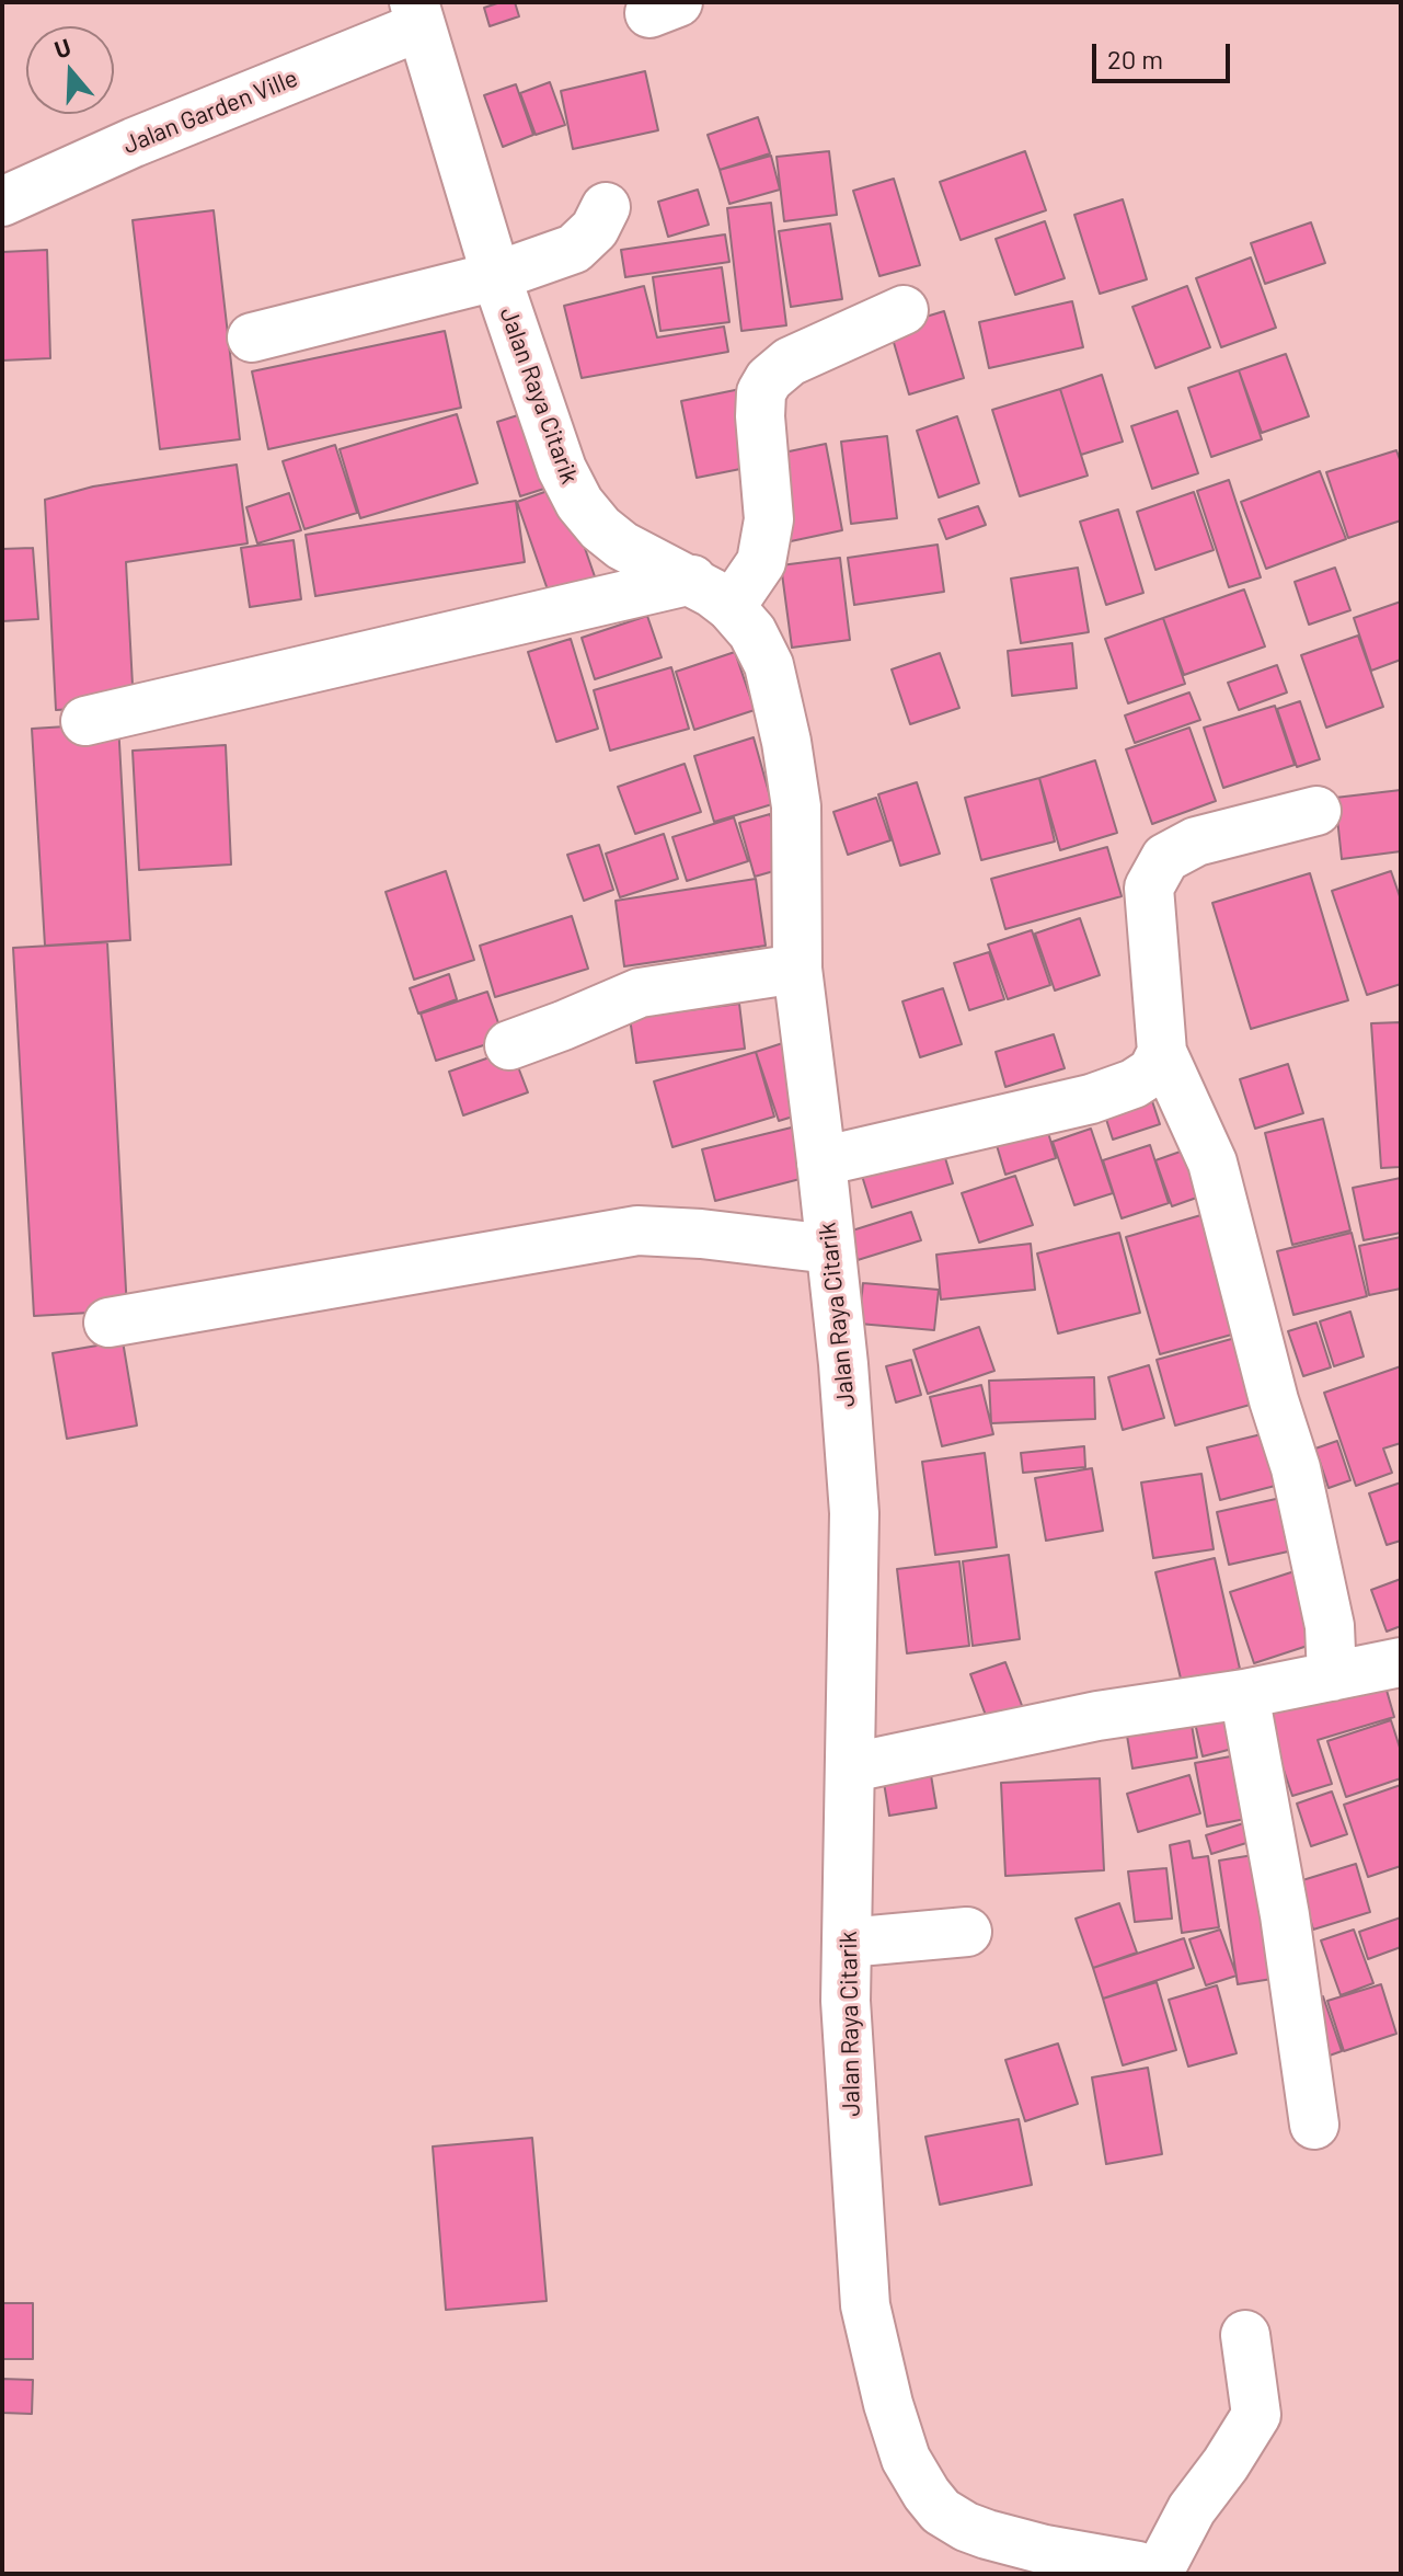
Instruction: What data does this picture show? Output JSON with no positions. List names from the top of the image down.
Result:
{
  "streets": {
    "street": ["Jalan Garden Ville", "Jalan Raya Citarik"]
  },
  "crossings": [
    ["Jalan Garden Ville", "Jalan Raya Citarik"]
  ],
  "scale_bar": "20 m",
  "north": "top"
}
